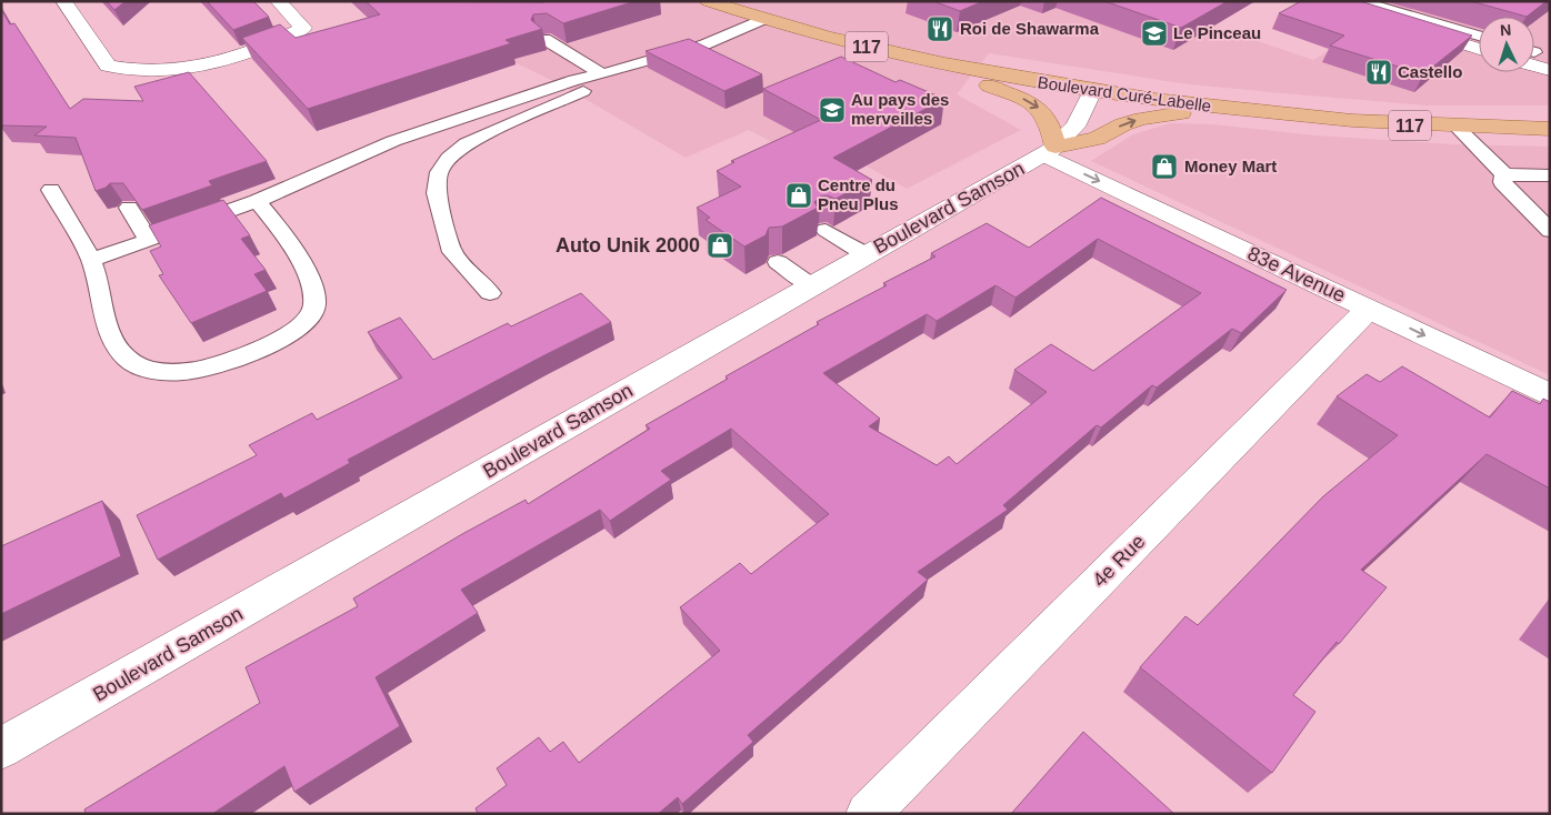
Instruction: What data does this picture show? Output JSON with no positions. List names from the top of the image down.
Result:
{
  "streets": {
    "main road": ["117", "Boulevard Curé-Labelle"],
    "street": ["Boulevard Samson", "83e Avenue", "4e Rue"]
  },
  "crossings": [
    ["Boulevard Curé-Labelle", "Boulevard Samson"],
    ["Boulevard Samson", "83e Avenue"],
    ["83e Avenue", "4e Rue"]
  ],
  "one_way": ["83e Avenue"],
  "places": {
    "restaurant": ["Roi de Shawarma", "Castello"],
    "school or university": ["Le Pinceau", "Au pays des merveilles"],
    "shop": ["Money Mart", "Centre du Pneu Plus", "Auto Unik 2000"]
  },
  "north": "top"
}
